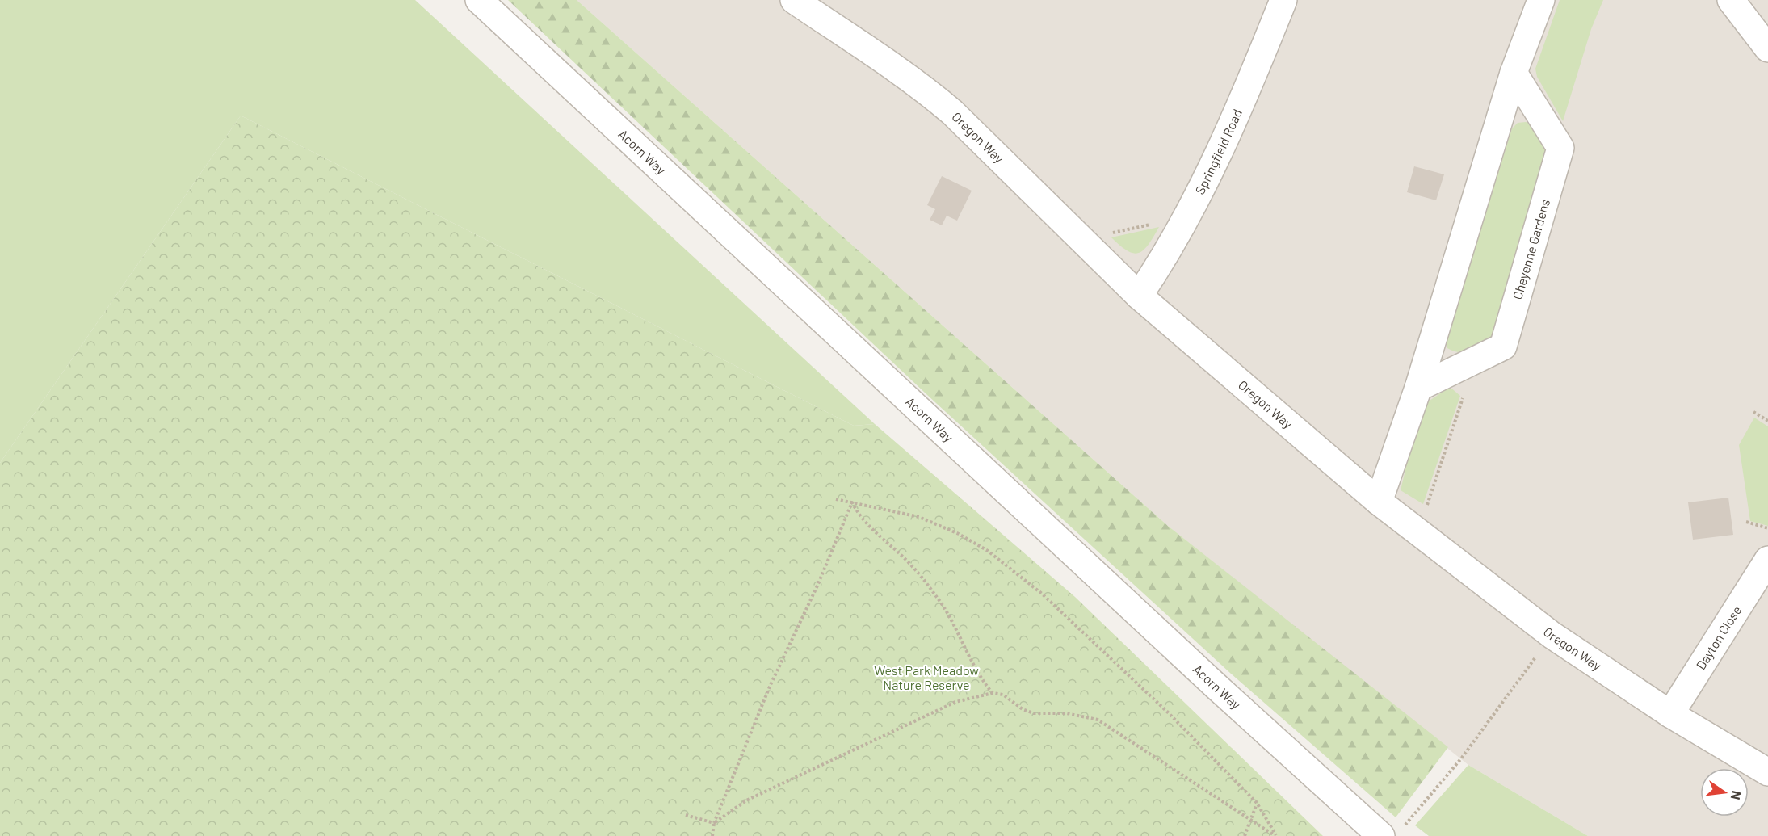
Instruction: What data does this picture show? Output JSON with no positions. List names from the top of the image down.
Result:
{
  "streets": {
    "street": [
      "Oregon Way",
      "Springfield Road",
      "Acorn Way",
      "Cheyenne Gardens",
      "Dayton Close"
    ]
  },
  "crossings": [
    ["Oregon Way", "Springfield Road"],
    ["Oregon Way", "Dayton Close"]
  ],
  "parks": ["West Park Meadow Nature Reserve"],
  "north": "right"
}
